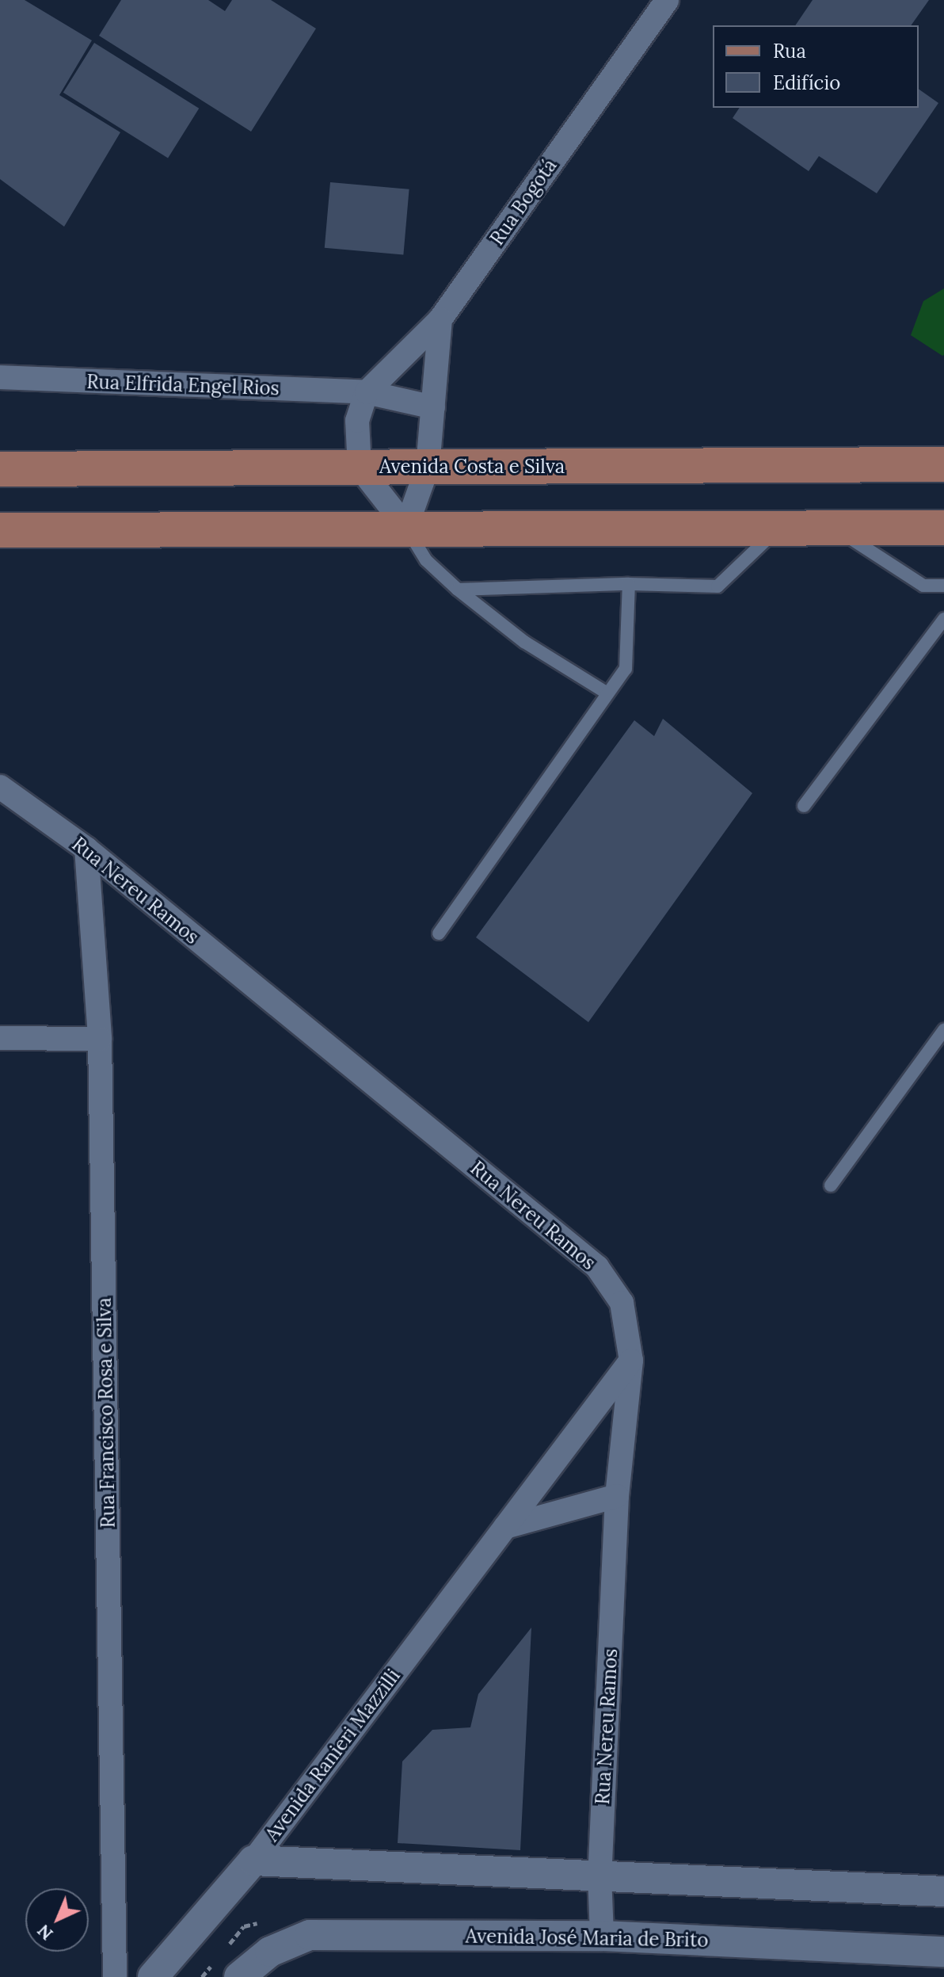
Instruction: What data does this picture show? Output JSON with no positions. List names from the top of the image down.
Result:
{
  "streets": {
    "main road": ["Avenida Costa e Silva"],
    "street": [
      "Rua Bogotá",
      "Rua Elfrida Engel Rios",
      "Rua Nereu Ramos",
      "Rua Francisco Rosa e Silva",
      "Avenida Ranieri Mazzilli",
      "Avenida José Maria de Brito"
    ]
  },
  "crossings": [
    ["Rua Bogotá", "Rua Elfrida Engel Rios"],
    ["Rua Nereu Ramos", "Rua Francisco Rosa e Silva"],
    ["Rua Nereu Ramos", "Avenida Ranieri Mazzilli"],
    ["Rua Nereu Ramos", "Avenida José Maria de Brito"]
  ],
  "legend": ["Rua", "Edifício"],
  "north": "bottom left"
}
